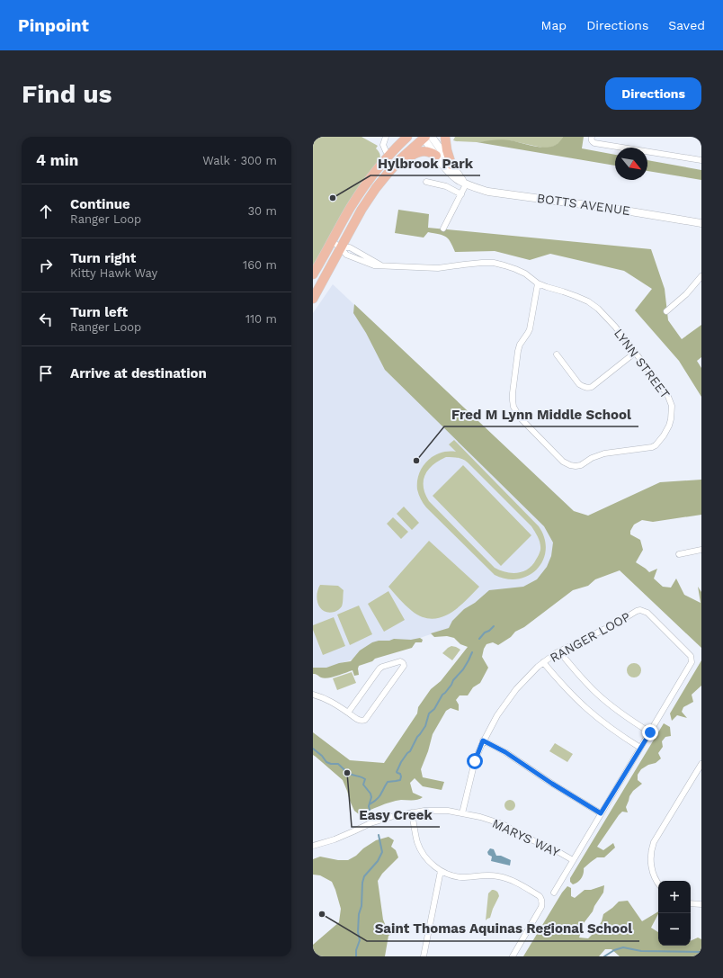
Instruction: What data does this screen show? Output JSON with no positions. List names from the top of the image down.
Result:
{
  "streets": {
    "street": [
      "BOTTS AVENUE",
      "LYNN STREET",
      "RANGER LOOP",
      "MARYS WAY"
    ]
  },
  "crossings": [
    ["RANGER LOOP", "MARYS WAY"]
  ],
  "places": [
    "Hylbrook Park",
    "Fred M Lynn Middle School",
    "Easy Creek",
    "Saint Thomas Aquinas Regional School"
  ],
  "north": "bottom right",
  "page": {
    "header": "Pinpoint",
    "nav": ["Map", "Directions", "Saved"],
    "buttons": "Directions",
    "title": "Find us",
    "heading": ["4 min", "Walk · 300 m"],
    "list": [
      ["Continue", "Ranger Loop", "30 m"],
      ["Turn right", "Kitty Hawk Way", "160 m"],
      ["Turn left", "Ranger Loop", "110 m"],
      "Arrive at destination"
    ],
    "map_buttons": ["+", "−"]
  }
}
